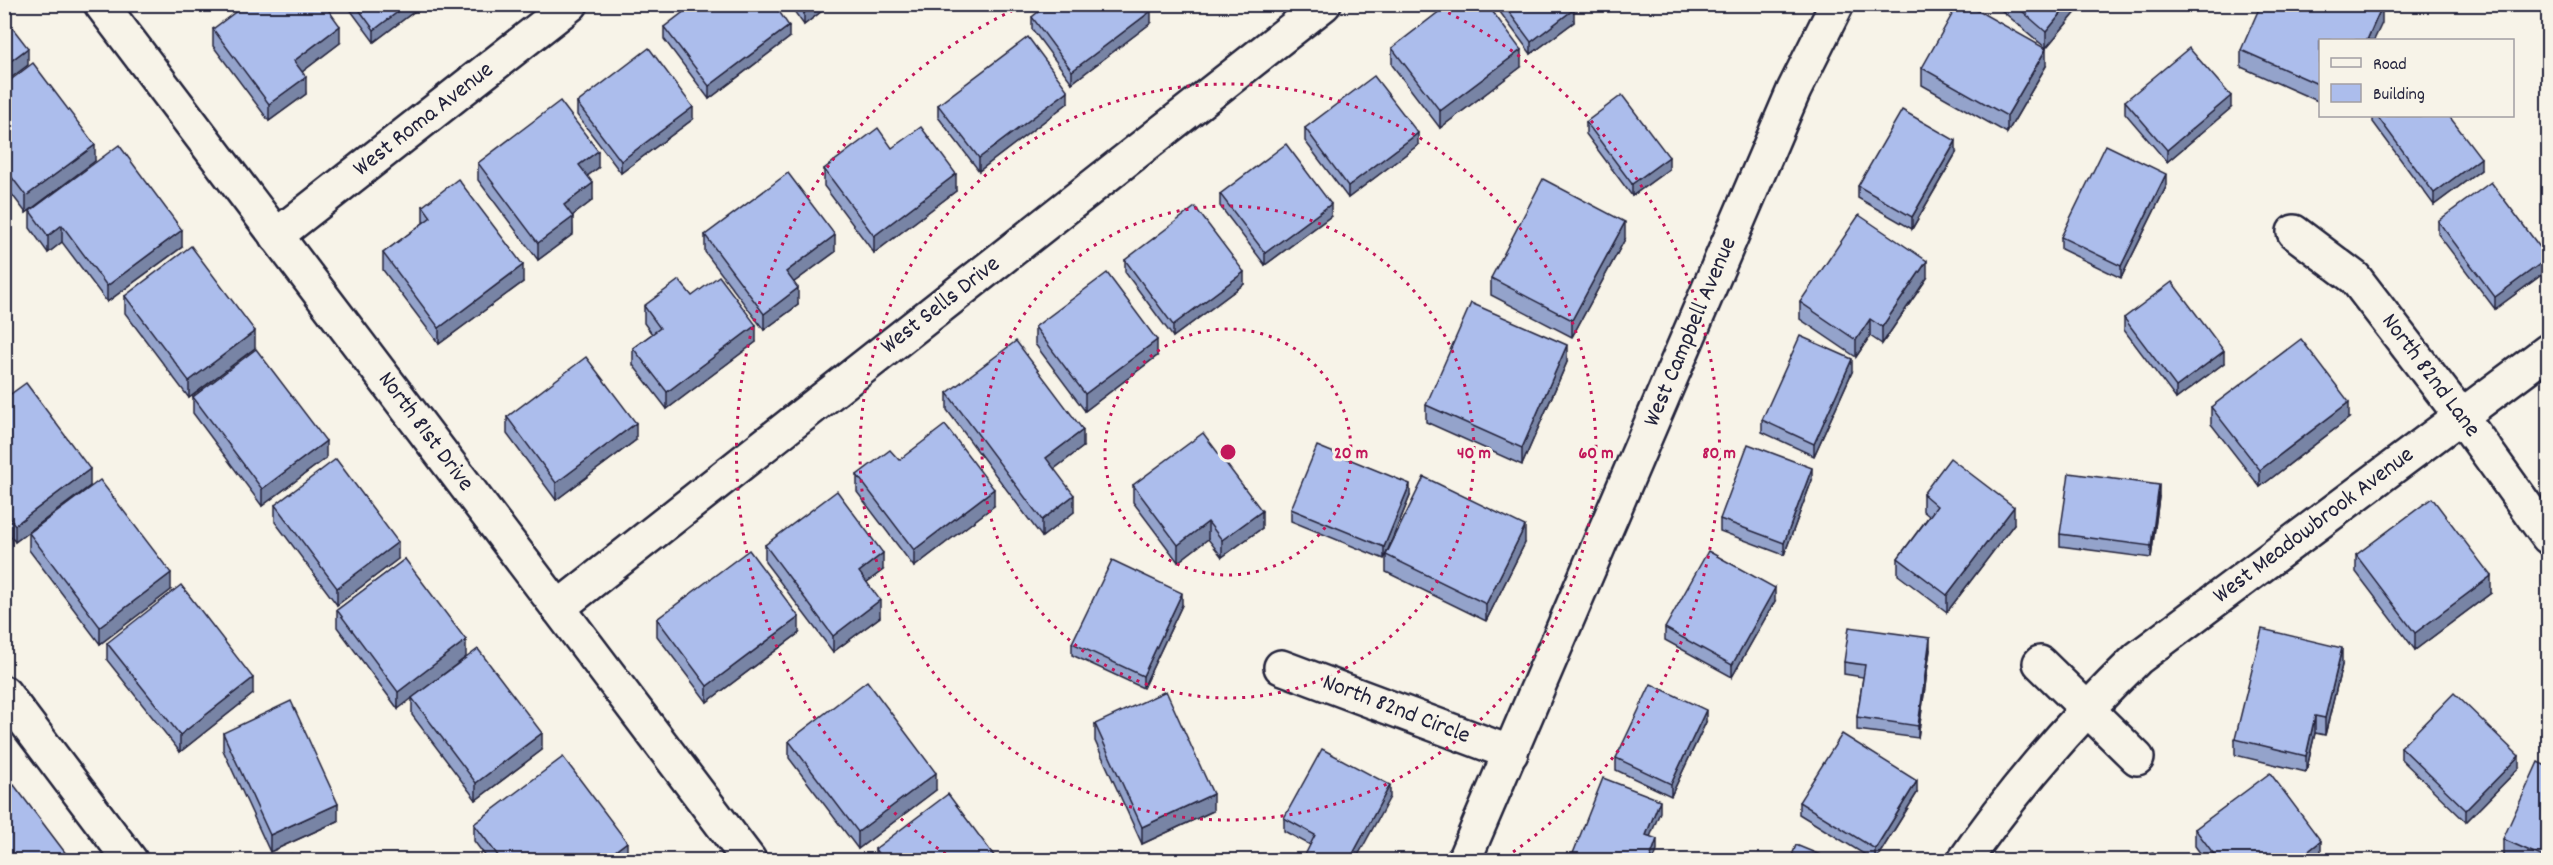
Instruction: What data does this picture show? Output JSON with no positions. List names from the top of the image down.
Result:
{
  "streets": {
    "street": [
      "West Roma Avenue",
      "West Sells Drive",
      "West Campbell Avenue",
      "North 82nd Lane",
      "North 81st Drive",
      "West Meadowbrook Avenue",
      "North 82nd Circle"
    ]
  },
  "crossings": [
    ["West Roma Avenue", "North 81st Drive"],
    ["West Sells Drive", "North 81st Drive"],
    ["West Campbell Avenue", "North 82nd Circle"],
    ["North 82nd Lane", "West Meadowbrook Avenue"]
  ],
  "legend": ["Road", "Building"],
  "rings": [
    "20 m",
    "40 m",
    "60 m",
    "80 m"
  ]
}
